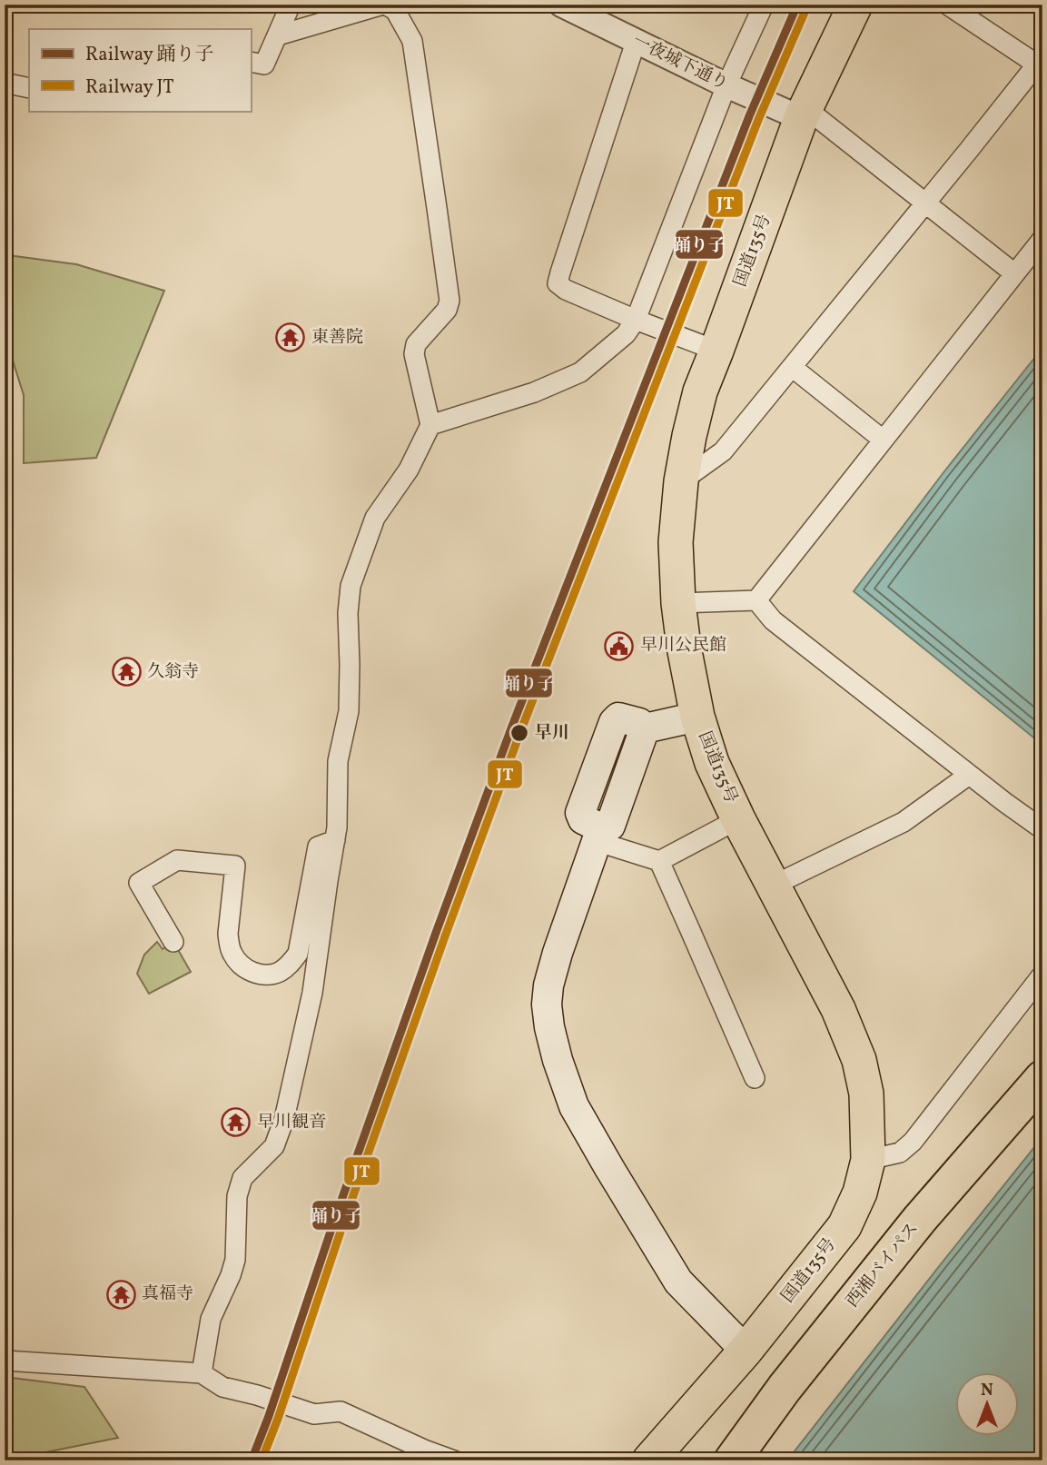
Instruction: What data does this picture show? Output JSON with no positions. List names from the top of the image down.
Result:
{
  "streets": {
    "highway": ["国道135号", "西湘バイパス"],
    "street": ["一夜城下通り"]
  },
  "crossings": [
    ["一夜城下通り", "国道135号"]
  ],
  "places": {
    "temple": [
      "東善院",
      "久翁寺",
      "早川観音",
      "真福寺"
    ],
    "public building": ["早川公民館"],
    "other": ["早川"]
  },
  "lines": ["rail line 踊り子", "rail line JT"],
  "legend": ["Railway 踊り子", "Railway JT"],
  "north": "top"
}
